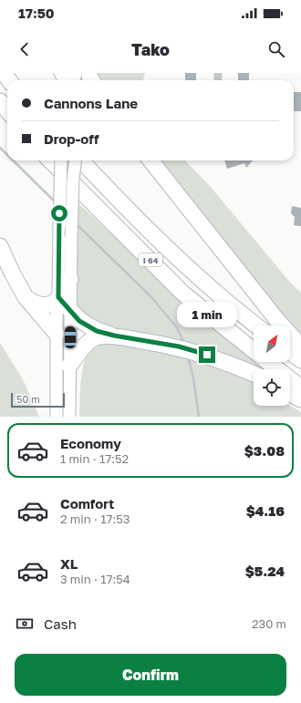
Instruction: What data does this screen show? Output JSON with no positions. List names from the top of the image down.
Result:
{
  "streets": {
    "highway": ["I 64"]
  },
  "scale_bar": "50 m",
  "north": "top right",
  "page": {
    "status": "17:50",
    "header": "Tako",
    "banner": ["Cannons Lane", "Drop-off"],
    "bubble": "1 min",
    "scale": "50 m",
    "list": [
      {
        "name": "Economy",
        "note": "1 min · 17:52",
        "value": "$3.08"
      },
      {
        "name": "Comfort",
        "note": "2 min · 17:53",
        "value": "$4.16"
      },
      {
        "name": "XL",
        "note": "3 min · 17:54",
        "value": "$5.24"
      }
    ],
    "pay": ["Cash", "230 m"],
    "buttons": "Confirm"
  }
}
